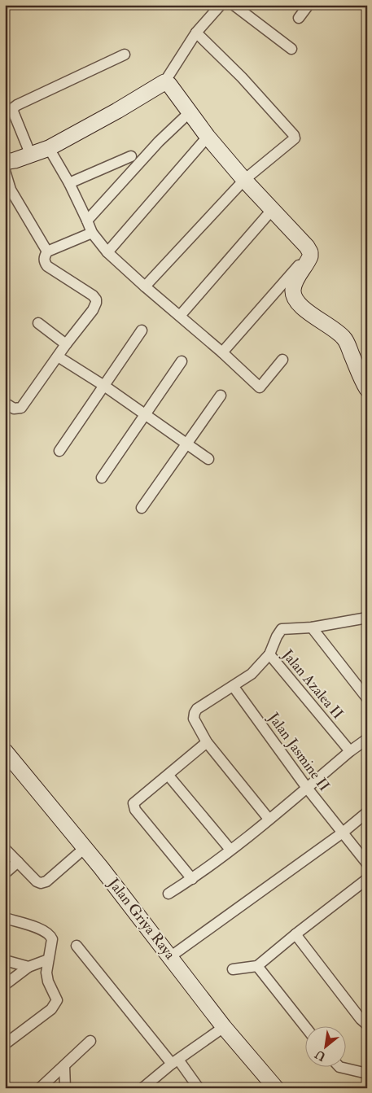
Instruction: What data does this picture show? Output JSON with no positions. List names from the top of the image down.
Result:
{
  "streets": {
    "street": ["Jalan Azalea II", "Jalan Jasmine II", "Jalan Griya Raya"]
  },
  "north": "bottom left"
}
